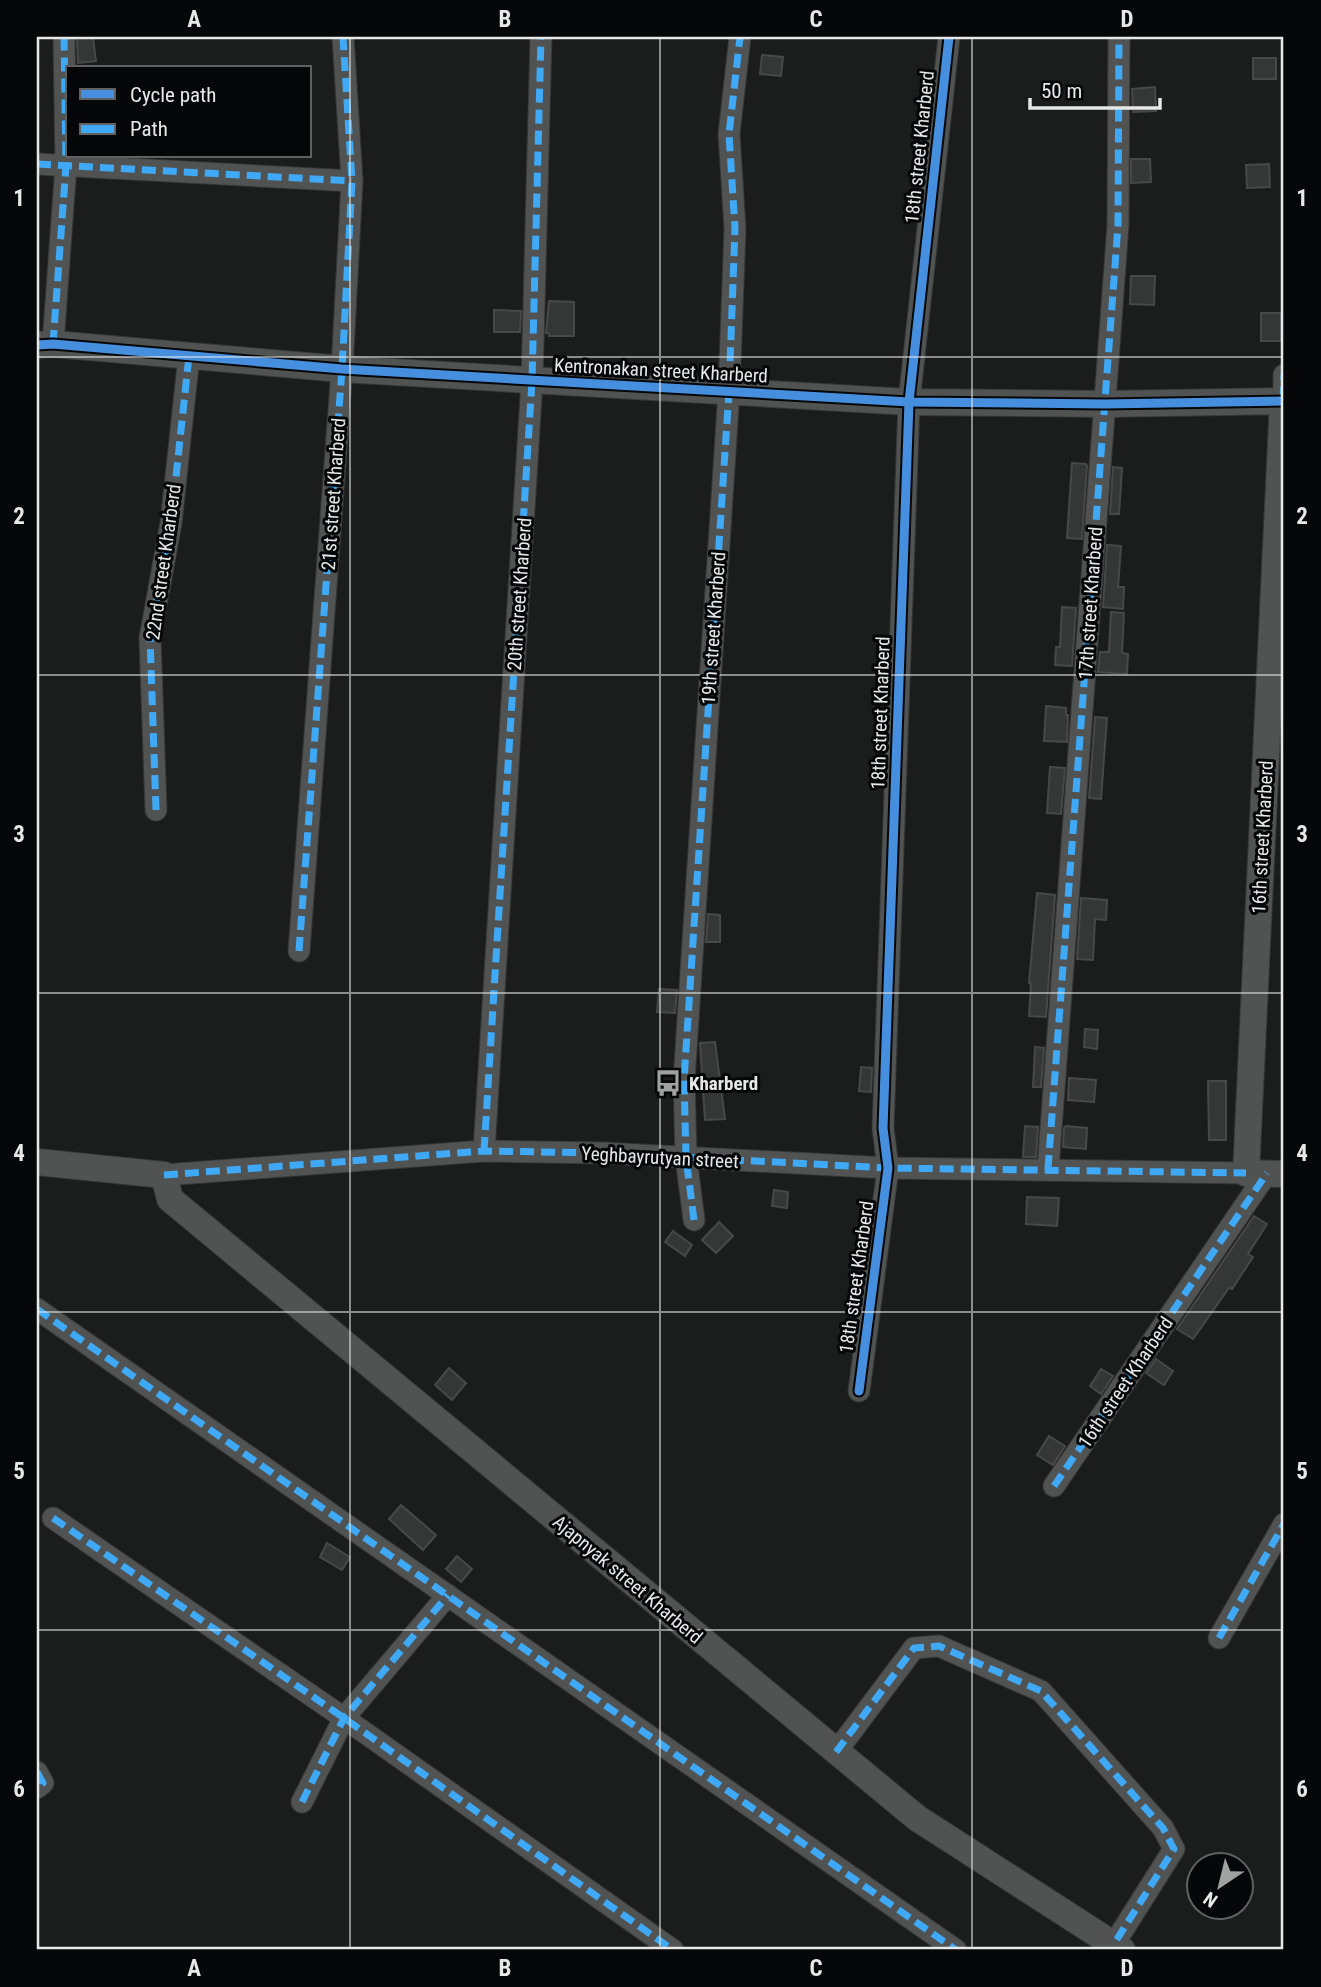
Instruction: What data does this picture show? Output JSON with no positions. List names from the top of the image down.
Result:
{
  "streets": {
    "street": [
      "18th street Kharberd",
      "Kentronakan street Kharberd",
      "21st street Kharberd",
      "22nd street Kharberd",
      "20th street Kharberd",
      "17th street Kharberd",
      "19th street Kharberd",
      "16th street Kharberd",
      "Yeghbayrutyan street",
      "Ajapnyak street Kharberd"
    ]
  },
  "crossings": [
    ["18th street Kharberd", "Kentronakan street Kharberd"],
    ["18th street Kharberd", "Yeghbayrutyan street"],
    ["Kentronakan street Kharberd", "21st street Kharberd"],
    ["Kentronakan street Kharberd", "22nd street Kharberd"],
    ["Kentronakan street Kharberd", "20th street Kharberd"],
    ["Kentronakan street Kharberd", "17th street Kharberd"],
    ["Kentronakan street Kharberd", "19th street Kharberd"],
    ["Kentronakan street Kharberd", "16th street Kharberd"],
    ["20th street Kharberd", "Yeghbayrutyan street"],
    ["17th street Kharberd", "Yeghbayrutyan street"],
    ["19th street Kharberd", "Yeghbayrutyan street"],
    ["16th street Kharberd", "Yeghbayrutyan street"],
    ["Yeghbayrutyan street", "Ajapnyak street Kharberd"]
  ],
  "places": {
    "bus stop": ["Kharberd"]
  },
  "legend": ["Cycle path", "Path"],
  "scale_bar": "50 m",
  "north": "bottom left",
  "grid": {
    "columns": [
      "A",
      "B",
      "C",
      "D"
    ],
    "rows": [
      "1",
      "2",
      "3",
      "4",
      "5",
      "6"
    ]
  }
}
